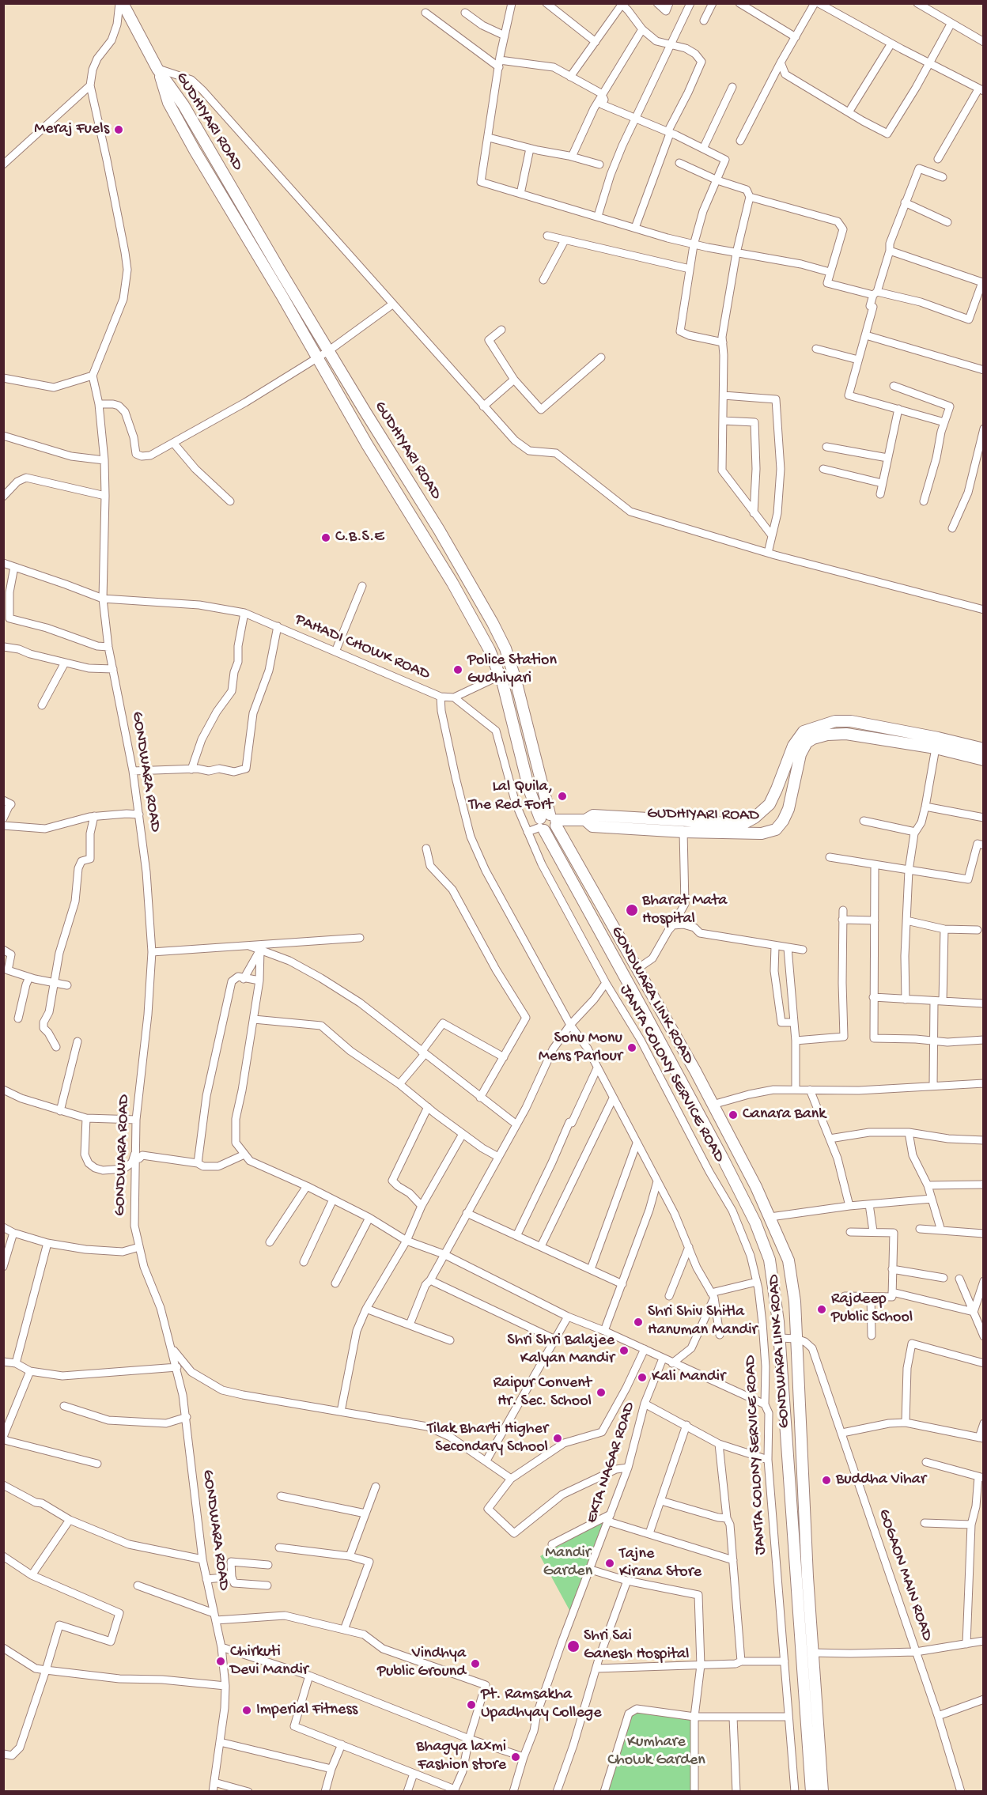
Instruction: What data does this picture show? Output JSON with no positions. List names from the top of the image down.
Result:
{
  "streets": {
    "street": [
      "GUDHIYARI ROAD",
      "PAHADI CHOWK ROAD",
      "GONDWARA ROAD",
      "GONDWARA LINK ROAD",
      "JANTA COLONY SERVICE ROAD",
      "EKTA NAGAR ROAD",
      "GOGAON MAIN ROAD"
    ]
  },
  "crossings": [
    ["GUDHIYARI ROAD", "GONDWARA LINK ROAD"],
    ["PAHADI CHOWK ROAD", "GONDWARA ROAD"],
    ["GONDWARA LINK ROAD", "GOGAON MAIN ROAD"]
  ],
  "parks": ["Mandir Garden", "Kumhare Chowk Garden"],
  "places": [
    "Meraj Fuels",
    "C.B.S.E",
    "Police Station Gudhiyari",
    "Lal Quila, The Red Fort",
    "Bharat Mata Hospital",
    "Sonu Monu Mens Parlour",
    "Canara Bank",
    "Rajdeep Public School",
    "Shri Shiv Shitla Hanuman Mandir",
    "Shri Shri Balajee Kalyan Mandir",
    "Kali Mandir",
    "Raipur Convent Hr. Sec. School",
    "Tilak Bharti Higher Secondary School",
    "Buddha Vihar",
    "Tajne Kirana Store",
    "Shri Sai Ganesh Hospital",
    "Chirkuti Devi Mandir",
    "Vindhya Public Ground",
    "Pt. Ramsakha Upadhyay College",
    "Imperial Fitness",
    "Bhagya laxmi Fashion store"
  ]
}
